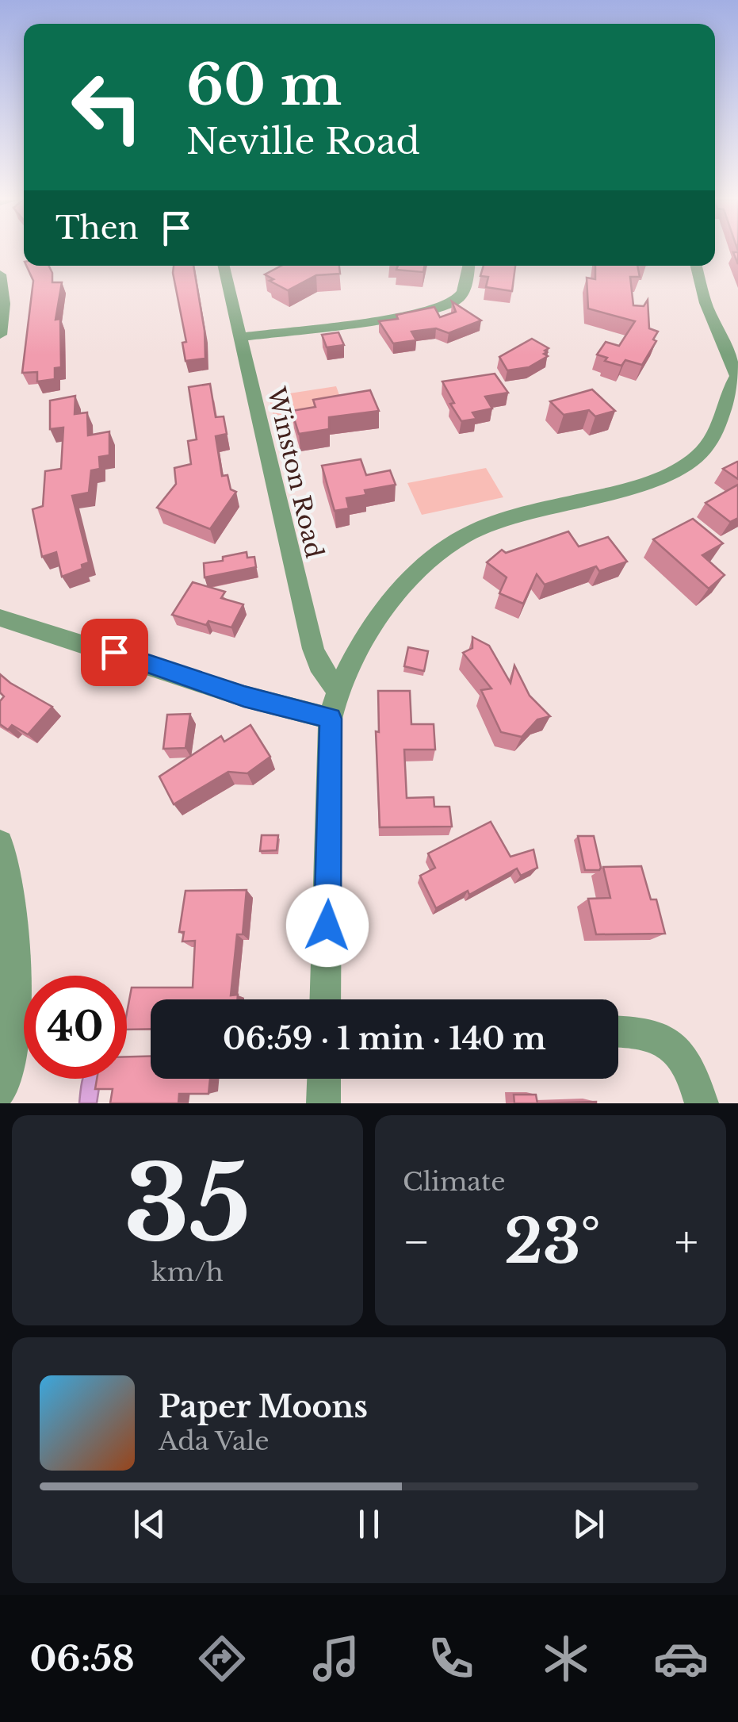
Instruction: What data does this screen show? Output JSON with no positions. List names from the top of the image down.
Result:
{
  "streets": {
    "street": ["Winston Road"]
  },
  "page": {
    "turn": ["60 m", "Neville Road"],
    "then": "Then",
    "limit": "40",
    "trip": "06:59 · 1 min · 140 m",
    "tile": [
      ["35", "km/h"],
      "Climate"
    ],
    "heat": ["−", "23°", "+"],
    "song": ["Paper Moons", "Ada Vale"],
    "tabs": "06:58"
  }
}
